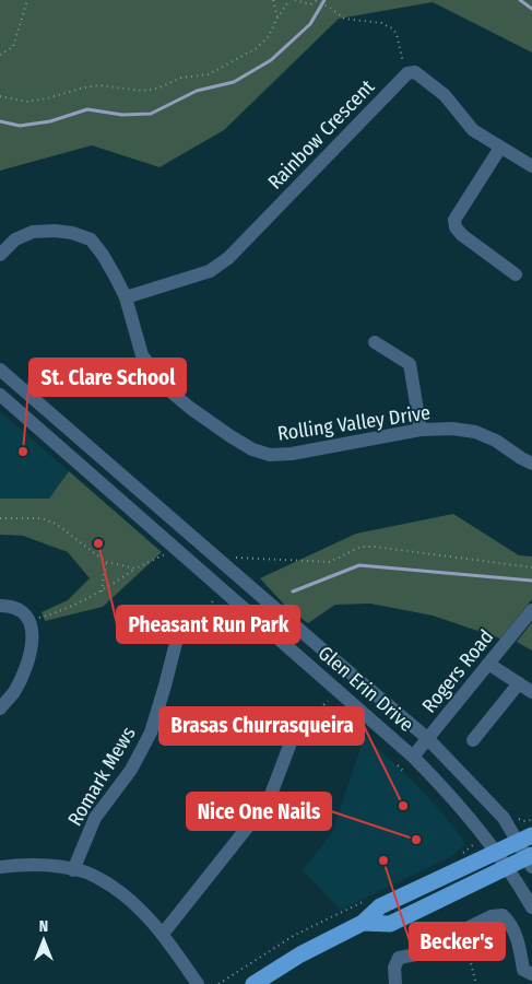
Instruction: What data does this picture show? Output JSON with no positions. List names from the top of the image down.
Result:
{
  "streets": {
    "street": [
      "Rainbow Crescent",
      "Rolling Valley Drive",
      "Rogers Road",
      "Glen Erin Drive",
      "Romark Mews"
    ]
  },
  "crossings": [
    ["Rainbow Crescent", "Rolling Valley Drive"],
    ["Rogers Road", "Glen Erin Drive"]
  ],
  "places": [
    "St. Clare School",
    "Pheasant Run Park",
    "Brasas Churrasqueira",
    "Nice One Nails",
    "Becker's"
  ],
  "north": "top"
}
